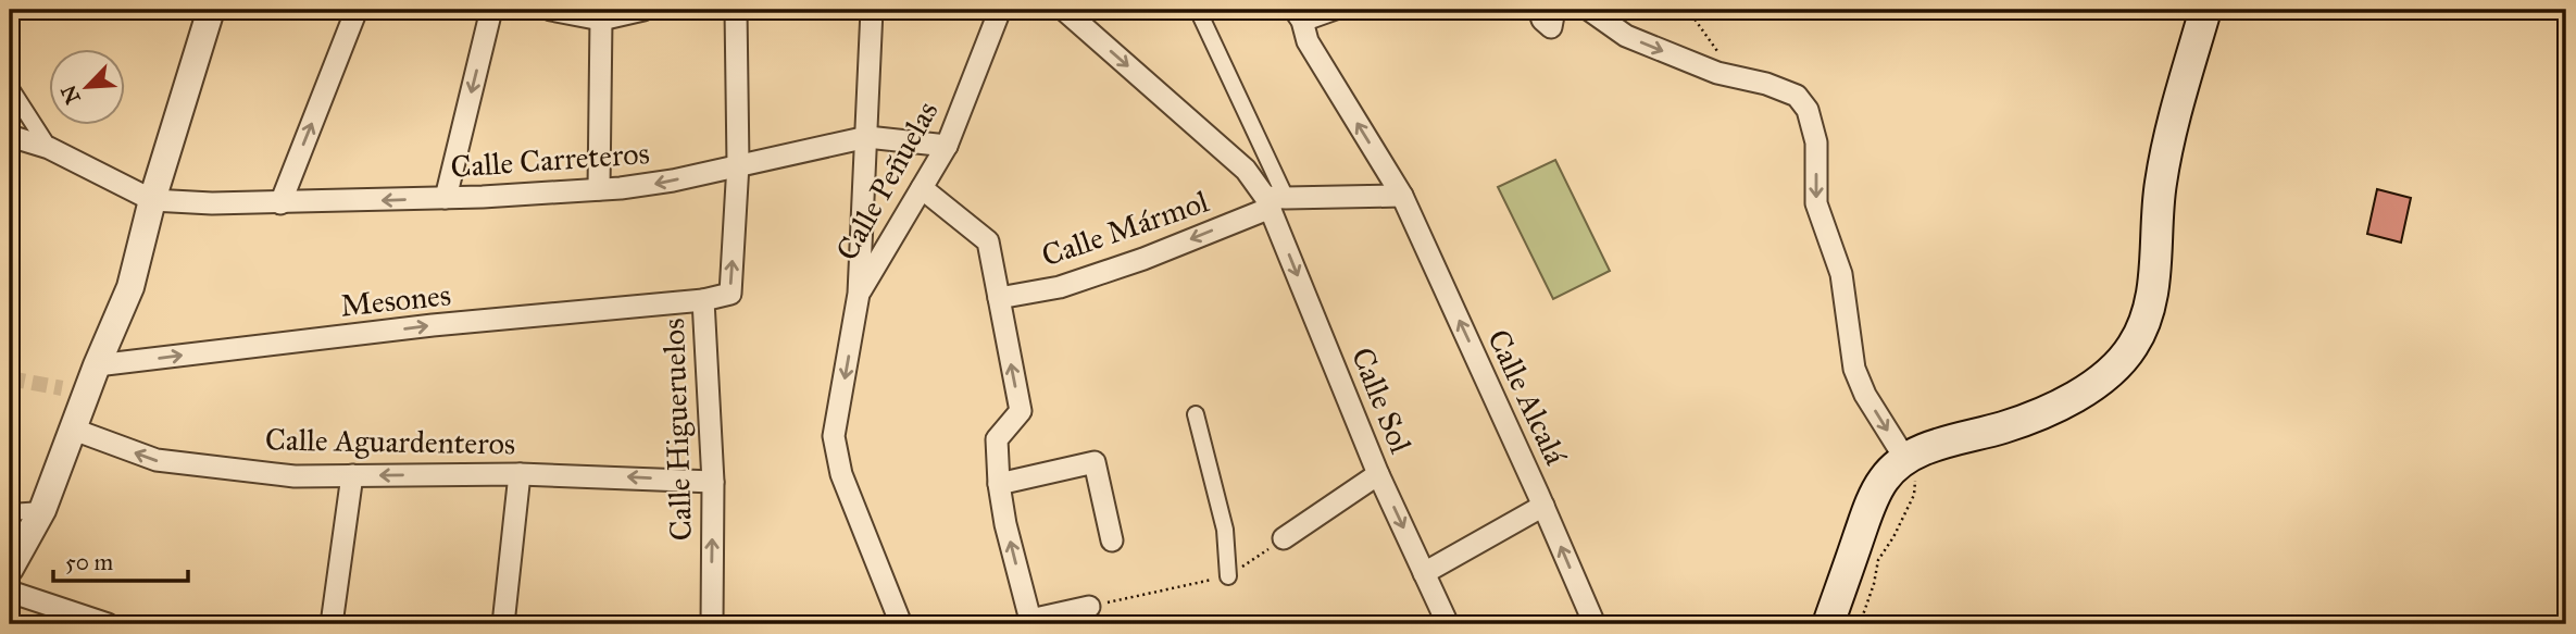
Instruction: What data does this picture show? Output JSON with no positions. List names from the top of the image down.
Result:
{
  "streets": {
    "street": [
      "Calle Carreteros",
      "Calle Peñuelas",
      "Calle Mármol",
      "Mesones",
      "Calle Alcalá",
      "Calle Sol",
      "Calle Higueruelos",
      "Calle Aguardenteros"
    ]
  },
  "crossings": [
    ["Calle Carreteros", "Calle Peñuelas"],
    ["Calle Carreteros", "Calle Higueruelos"],
    ["Calle Mármol", "Calle Sol"],
    ["Mesones", "Calle Higueruelos"],
    ["Calle Higueruelos", "Calle Aguardenteros"]
  ],
  "one_way": [
    "Calle Carreteros",
    "Calle Mármol",
    "Mesones",
    "Calle Alcalá",
    "Calle Aguardenteros"
  ],
  "scale_bar": "50 m",
  "north": "bottom left"
}
